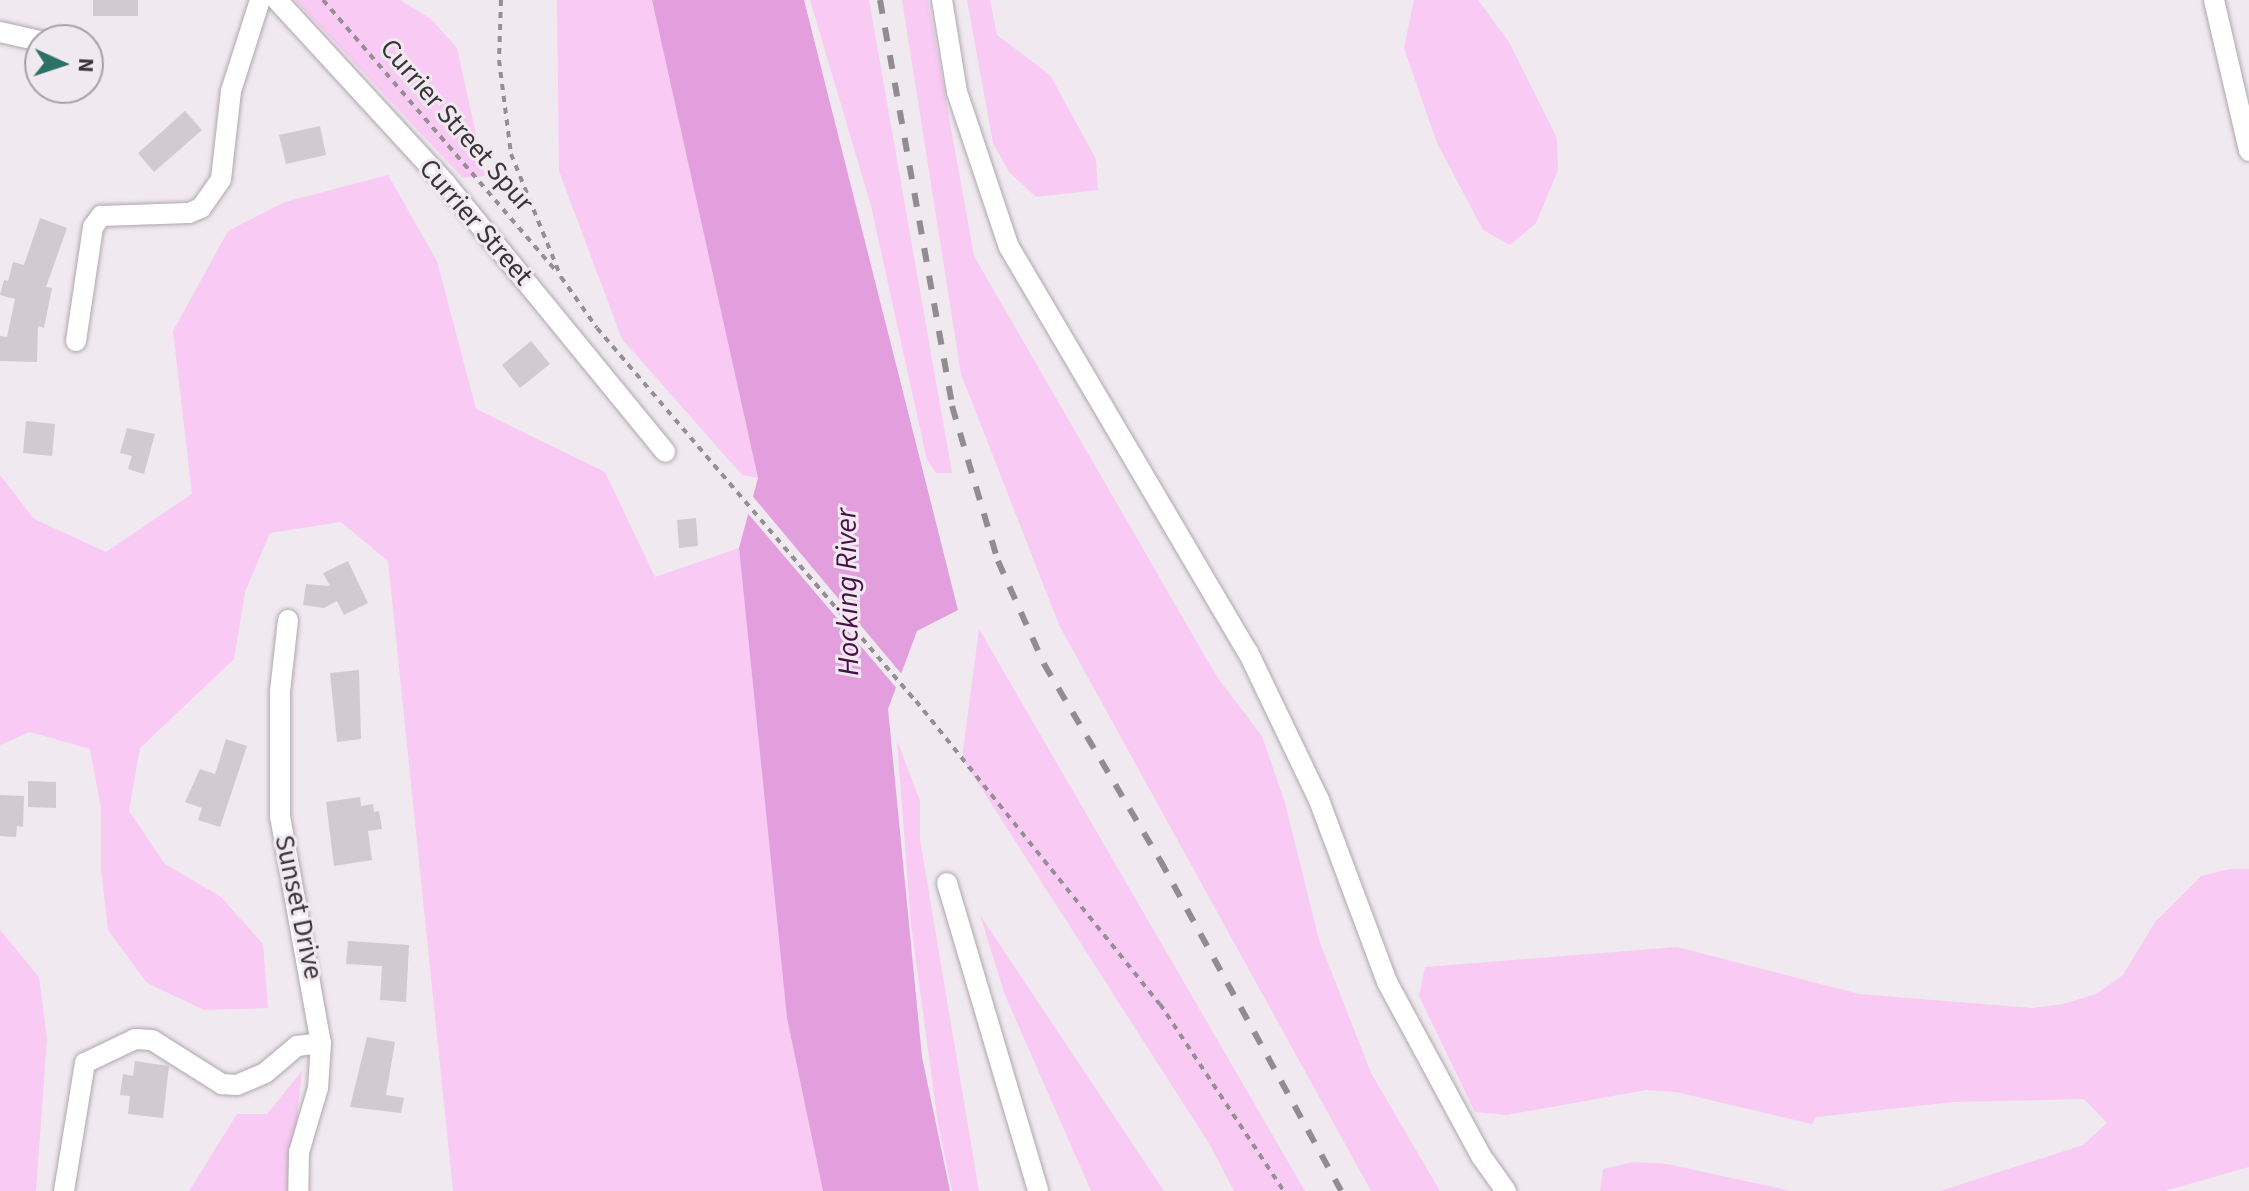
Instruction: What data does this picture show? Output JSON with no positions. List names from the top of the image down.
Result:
{
  "streets": {
    "street": ["Currier Street", "Sunset Drive"],
    "path": ["Currier Street Spur"]
  },
  "water": ["Hocking River"],
  "north": "right"
}
